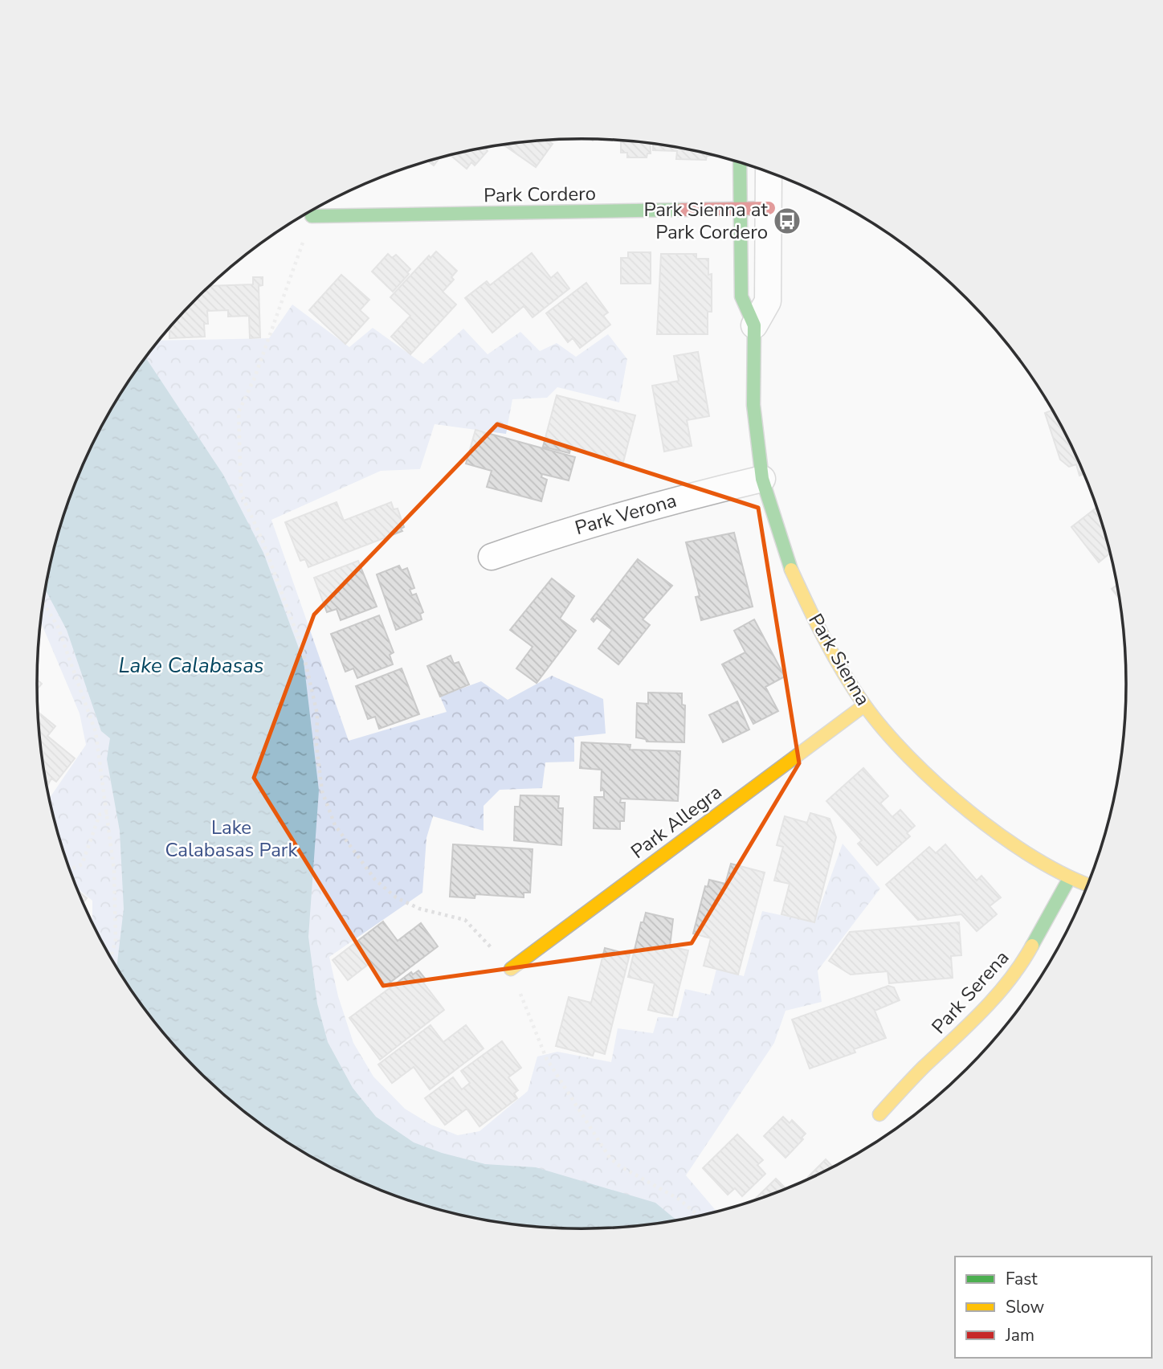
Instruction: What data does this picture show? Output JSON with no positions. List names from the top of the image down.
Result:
{
  "streets": {
    "street": [
      "Park Cordero",
      "Park Verona",
      "Park Sienna",
      "Park Allegra",
      "Park Serena"
    ]
  },
  "crossings": [
    ["Park Cordero", "Park Sienna"],
    ["Park Verona", "Park Sienna"],
    ["Park Sienna", "Park Allegra"],
    ["Park Sienna", "Park Serena"]
  ],
  "water": ["Lake Calabasas"],
  "parks": ["Lake Calabasas Park"],
  "places": {
    "bus stop": ["Park Sienna at Park Cordero"]
  },
  "legend": ["Fast", "Slow", "Jam"]
}
